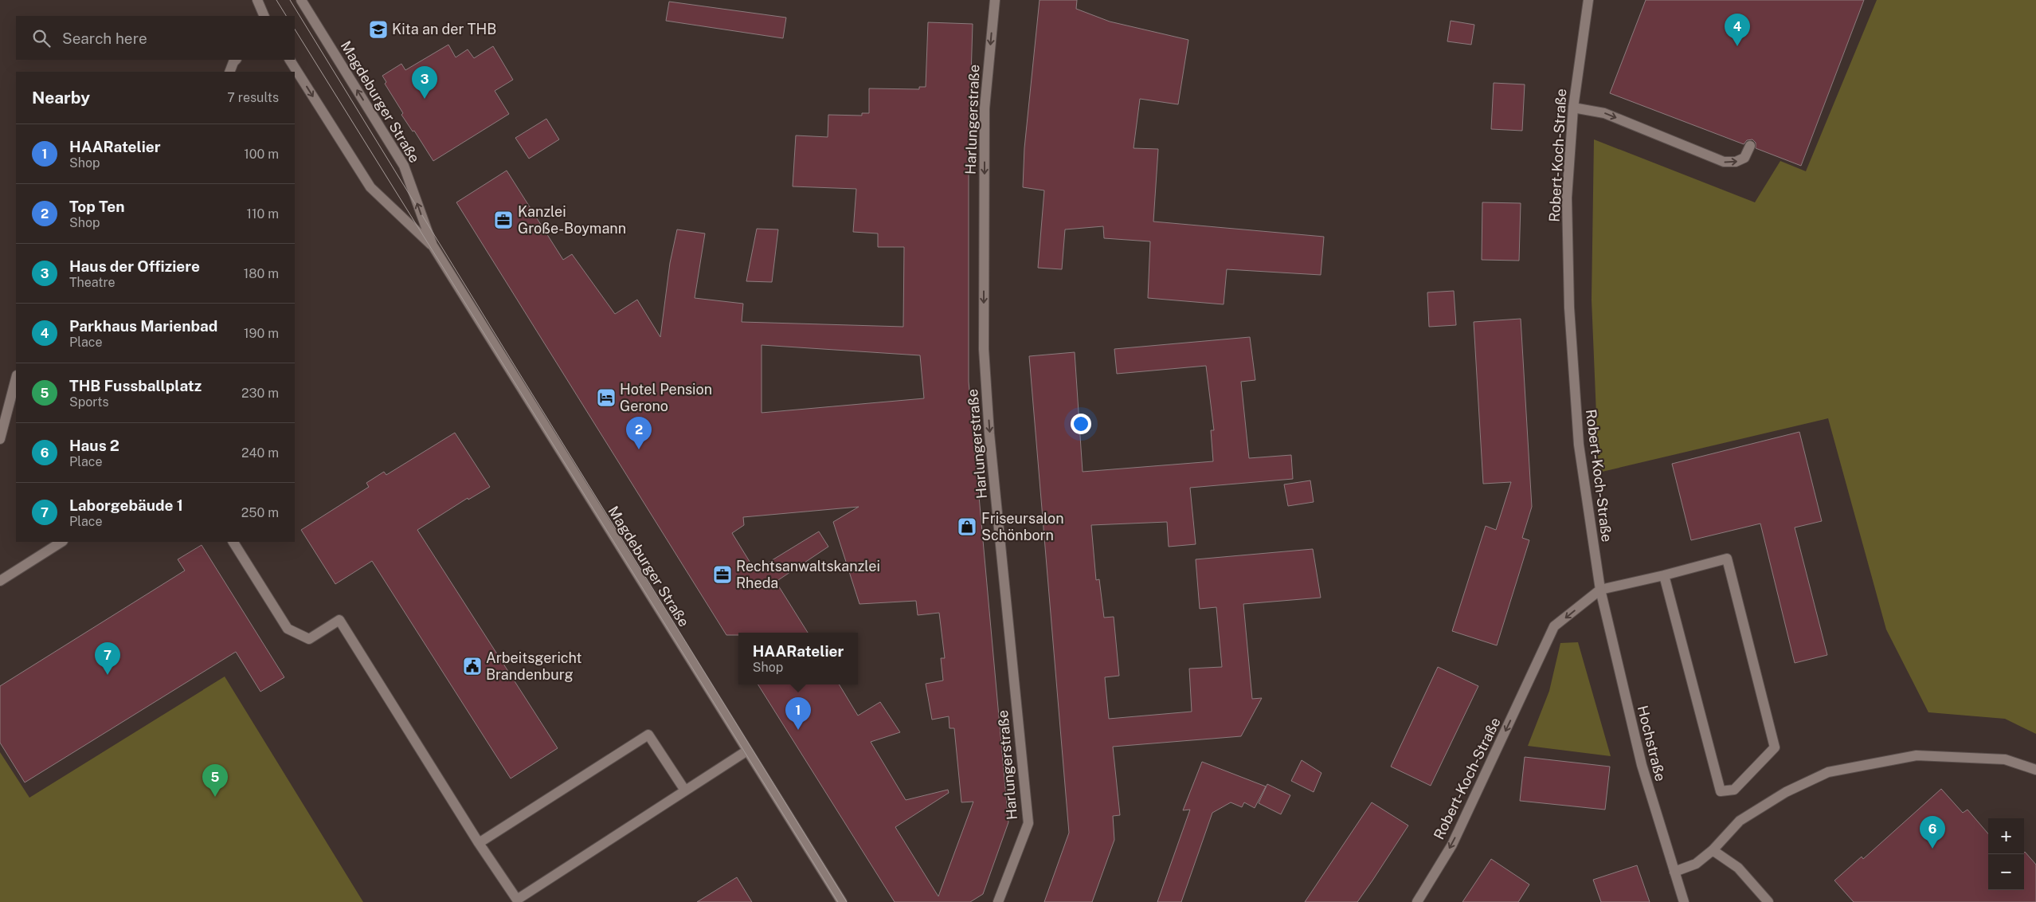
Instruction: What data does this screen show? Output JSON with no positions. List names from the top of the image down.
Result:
{
  "streets": {
    "street": [
      "Magdeburger Straße",
      "Harlungerstraße",
      "Robert-Koch-Straße",
      "Hochstraße"
    ]
  },
  "crossings": [
    ["Robert-Koch-Straße", "Hochstraße"]
  ],
  "one_way": ["Harlungerstraße", "Robert-Koch-Straße"],
  "places": {
    "school or university": ["Kita an der THB"],
    "office": ["Kanzlei Große-Boymann", "Rechtsanwaltskanzlei Rheda"],
    "hotel": ["Hotel Pension Gerono"],
    "shop": ["Friseursalon Schönborn"],
    "public building": ["Arbeitsgericht Brandenburg"]
  },
  "page": {
    "pins": [
      "4",
      "3",
      "2",
      "7",
      "1",
      "5",
      "6"
    ],
    "search": "Search here",
    "heading": ["Nearby", "7 results"],
    "list": [
      {
        "mark": "1",
        "name": "HAARatelier",
        "note": "Shop",
        "value": "100 m"
      },
      {
        "mark": "2",
        "name": "Top Ten",
        "note": "Shop",
        "value": "110 m"
      },
      {
        "mark": "3",
        "name": "Haus der Offiziere",
        "note": "Theatre",
        "value": "180 m"
      },
      {
        "mark": "4",
        "name": "Parkhaus Marienbad",
        "note": "Place",
        "value": "190 m"
      },
      {
        "mark": "5",
        "name": "THB Fussballplatz",
        "note": "Sports",
        "value": "230 m"
      },
      {
        "mark": "6",
        "name": "Haus 2",
        "note": "Place",
        "value": "240 m"
      },
      {
        "mark": "7",
        "name": "Laborgebäude 1",
        "note": "Place",
        "value": "250 m"
      }
    ],
    "popup": ["HAARatelier", "Shop"],
    "map_buttons": ["+", "−"]
  }
}
